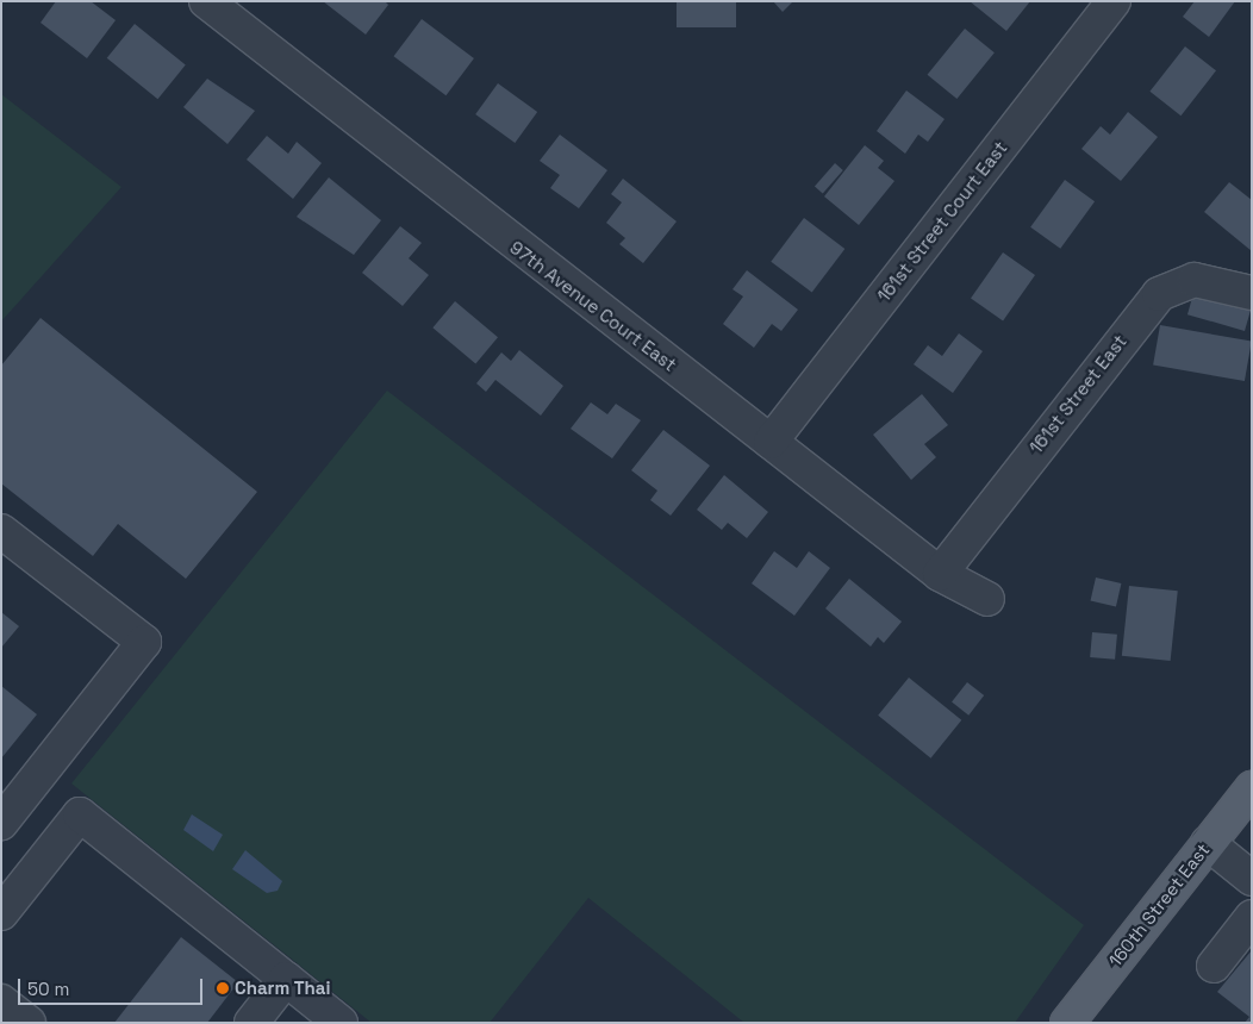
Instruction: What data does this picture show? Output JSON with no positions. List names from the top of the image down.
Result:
{
  "streets": {
    "main road": ["160th Street East"],
    "street": ["161st Street Court East", "97th Avenue Court East", "161st Street East"]
  },
  "crossings": [
    ["161st Street Court East", "97th Avenue Court East"],
    ["97th Avenue Court East", "161st Street East"]
  ],
  "places": ["Charm Thai"],
  "scale_bar": "50 m"
}
